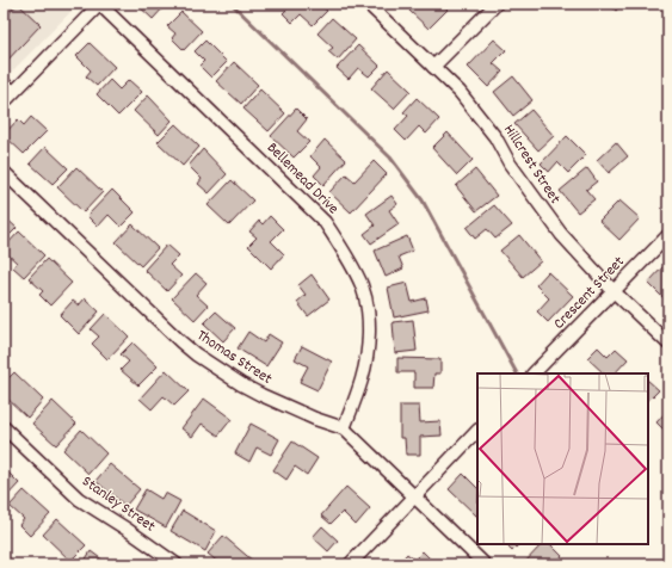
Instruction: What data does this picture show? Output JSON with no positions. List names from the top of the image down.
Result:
{
  "streets": {
    "street": [
      "Hillcrest Street",
      "Bellemead Drive",
      "Crescent Street",
      "Thomas Street",
      "Stanley Street"
    ]
  },
  "crossings": [
    ["Hillcrest Street", "Crescent Street"],
    ["Bellemead Drive", "Thomas Street"]
  ]
}
